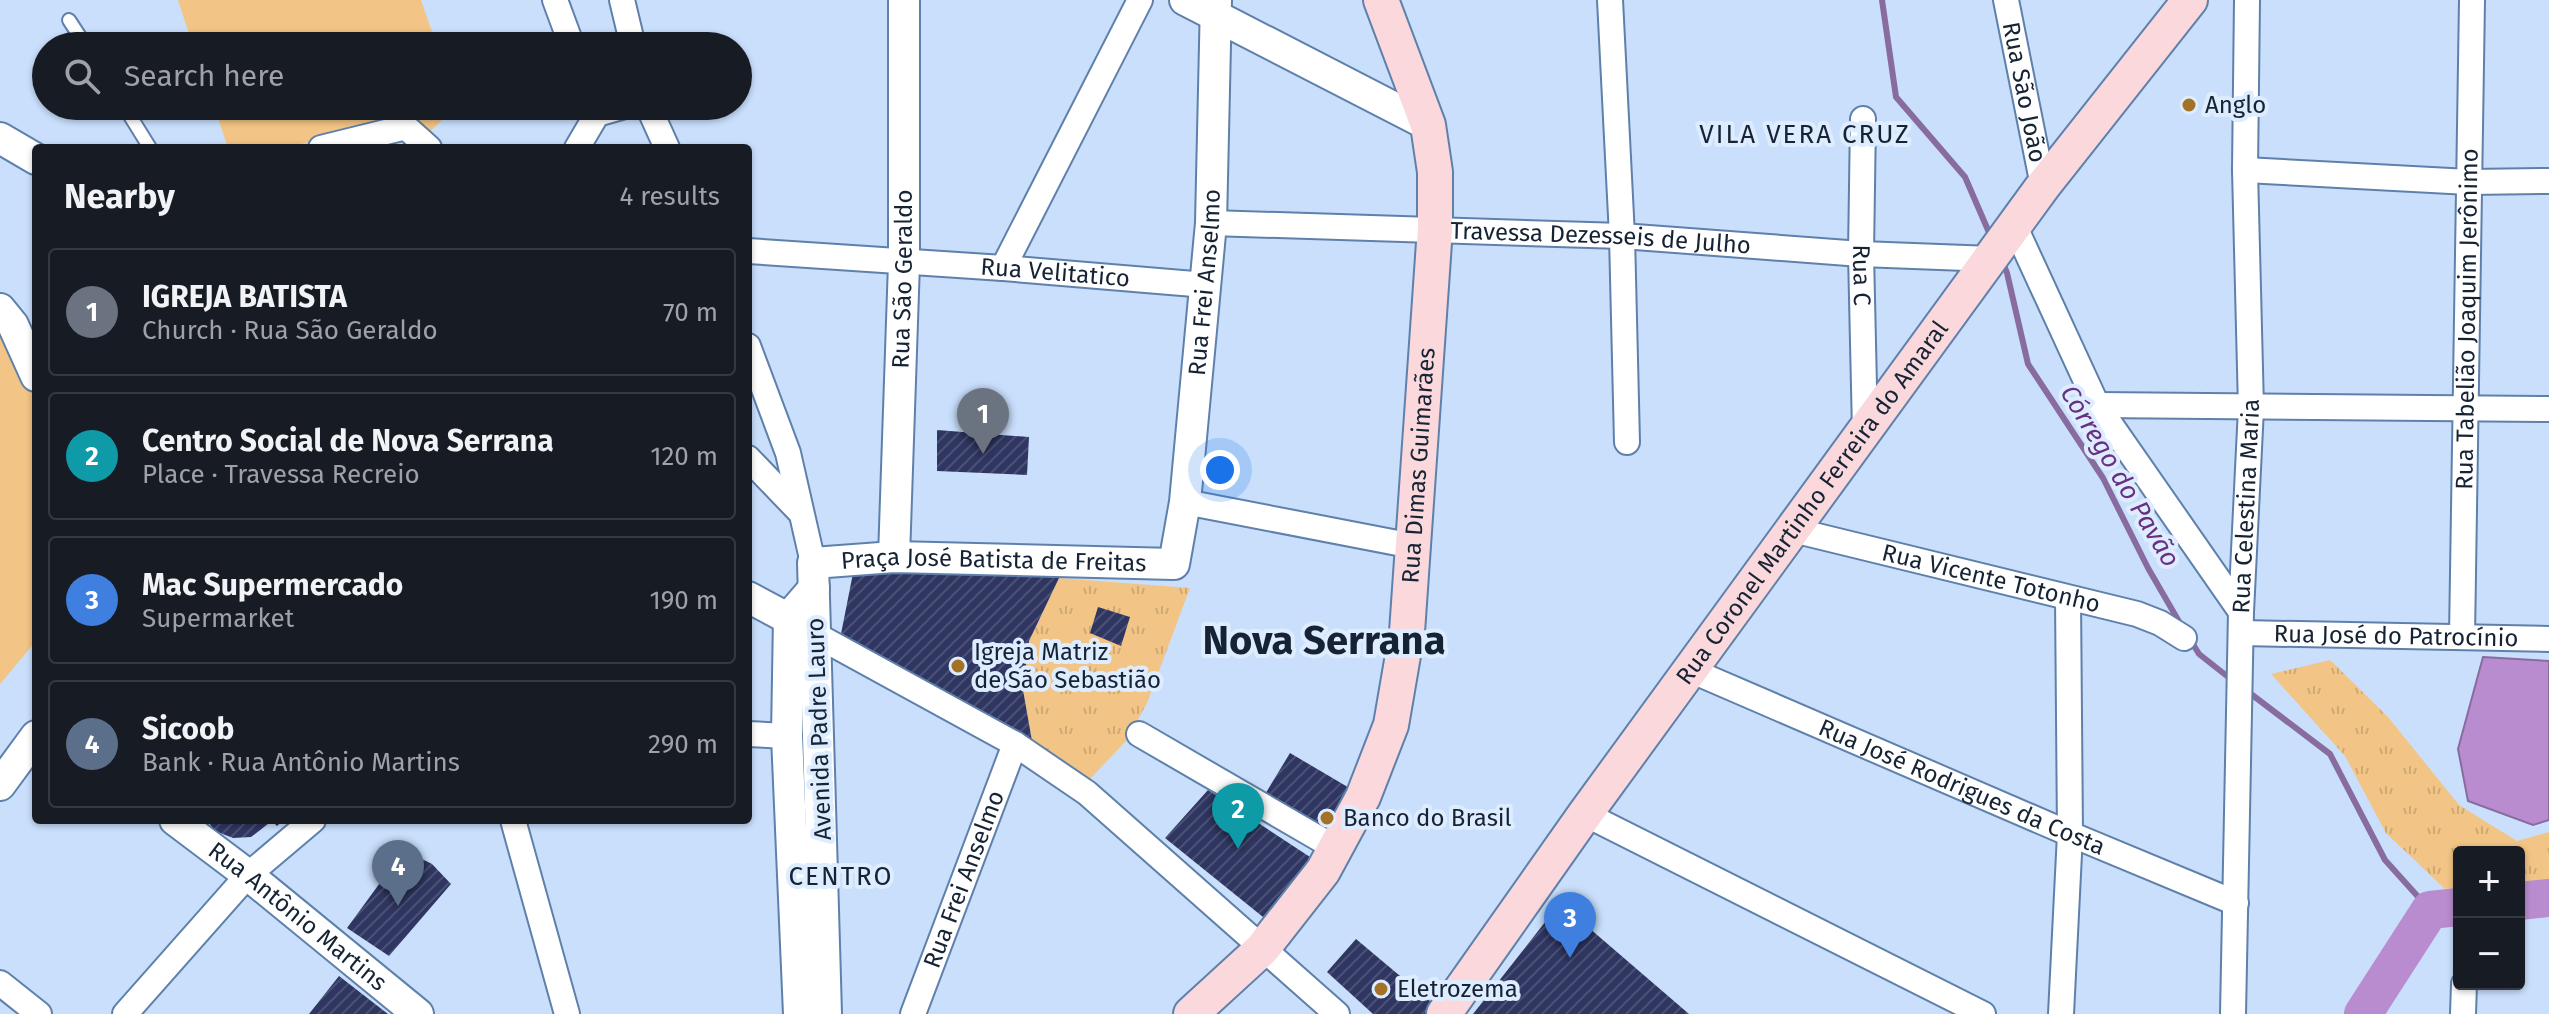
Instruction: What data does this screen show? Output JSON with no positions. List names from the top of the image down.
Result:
{
  "streets": {
    "main road": ["Rua Dimas Guimarães", "Rua Coronel Martinho Ferreira do Amaral"],
    "street": [
      "Rua São João",
      "Travessa Dezesseis de Julho",
      "Rua Velitatico",
      "Rua C",
      "Rua São Geraldo",
      "Rua Frei Anselmo",
      "Rua Tabelião Joaquim Jerônimo",
      "Rua Celestina Maria",
      "Praça José Batista de Freitas",
      "Rua Vicente Totonho",
      "Rua José do Patrocínio",
      "Avenida Padre Lauro",
      "Rua José Rodrigues da Costa",
      "Rua Antônio Martins"
    ]
  },
  "crossings": [
    ["Rua São João", "Rua Coronel Martinho Ferreira do Amaral"],
    ["Travessa Dezesseis de Julho", "Rua C"],
    ["Travessa Dezesseis de Julho", "Rua Frei Anselmo"],
    ["Travessa Dezesseis de Julho", "Rua Dimas Guimarães"],
    ["Travessa Dezesseis de Julho", "Rua Coronel Martinho Ferreira do Amaral"],
    ["Rua Velitatico", "Rua São Geraldo"],
    ["Rua Velitatico", "Rua Frei Anselmo"],
    ["Rua C", "Rua Coronel Martinho Ferreira do Amaral"],
    ["Rua São Geraldo", "Praça José Batista de Freitas"],
    ["Rua Frei Anselmo", "Praça José Batista de Freitas"],
    ["Rua Tabelião Joaquim Jerônimo", "Rua José do Patrocínio"],
    ["Rua Coronel Martinho Ferreira do Amaral", "Rua Vicente Totonho"],
    ["Rua Coronel Martinho Ferreira do Amaral", "Rua José Rodrigues da Costa"],
    ["Rua Celestina Maria", "Rua José do Patrocínio"],
    ["Rua Celestina Maria", "Rua José Rodrigues da Costa"],
    ["Praça José Batista de Freitas", "Avenida Padre Lauro"]
  ],
  "districts": ["VILA VERA CRUZ", "Nova Serrana", "CENTRO"],
  "water": ["Córrego do Pavão"],
  "places": [
    "Anglo",
    "Igreja Matriz de São Sebastião",
    "Banco do Brasil",
    "Eletrozema"
  ],
  "page": {
    "search": "Search here",
    "heading": ["Nearby", "4 results"],
    "list": [
      {
        "mark": "1",
        "name": "IGREJA BATISTA",
        "note": "Church · Rua São Geraldo",
        "value": "70 m"
      },
      {
        "mark": "2",
        "name": "Centro Social de Nova Serrana",
        "note": "Place · Travessa Recreio",
        "value": "120 m"
      },
      {
        "mark": "3",
        "name": "Mac Supermercado",
        "note": "Supermarket",
        "value": "190 m"
      },
      {
        "mark": "4",
        "name": "Sicoob",
        "note": "Bank · Rua Antônio Martins",
        "value": "290 m"
      }
    ],
    "pins": [
      "1",
      "2",
      "4",
      "3"
    ],
    "map_buttons": ["+", "−"]
  }
}
